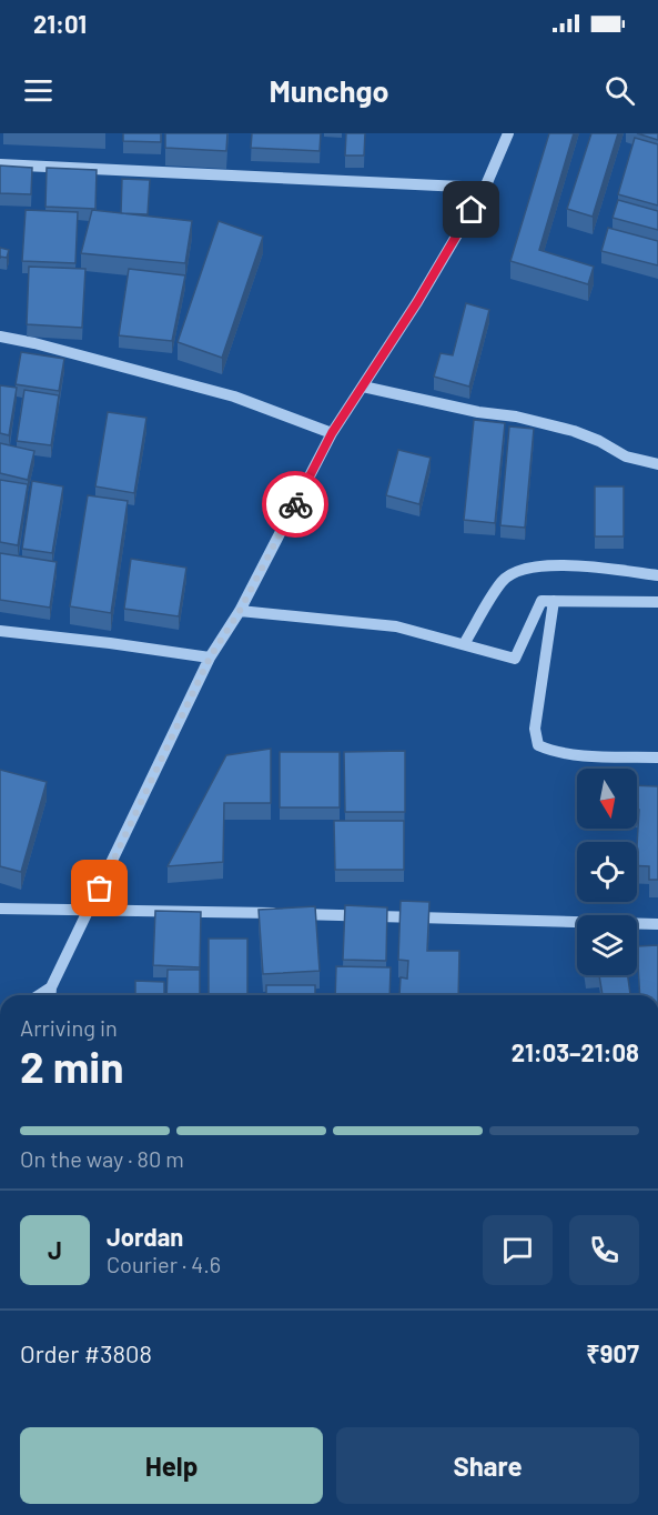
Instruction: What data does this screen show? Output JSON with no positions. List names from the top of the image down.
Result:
{
  "north": "bottom",
  "page": {
    "status": "21:01",
    "header": "Munchgo",
    "heading": ["2 min", "Arriving in", "21:03–21:08"],
    "panel": [
      "Jordan",
      "Courier · 4.6",
      "Order #3808",
      "₹907"
    ],
    "bar": "On the way · 80 m",
    "round": "J",
    "buttons": ["Help", "Share"]
  }
}
